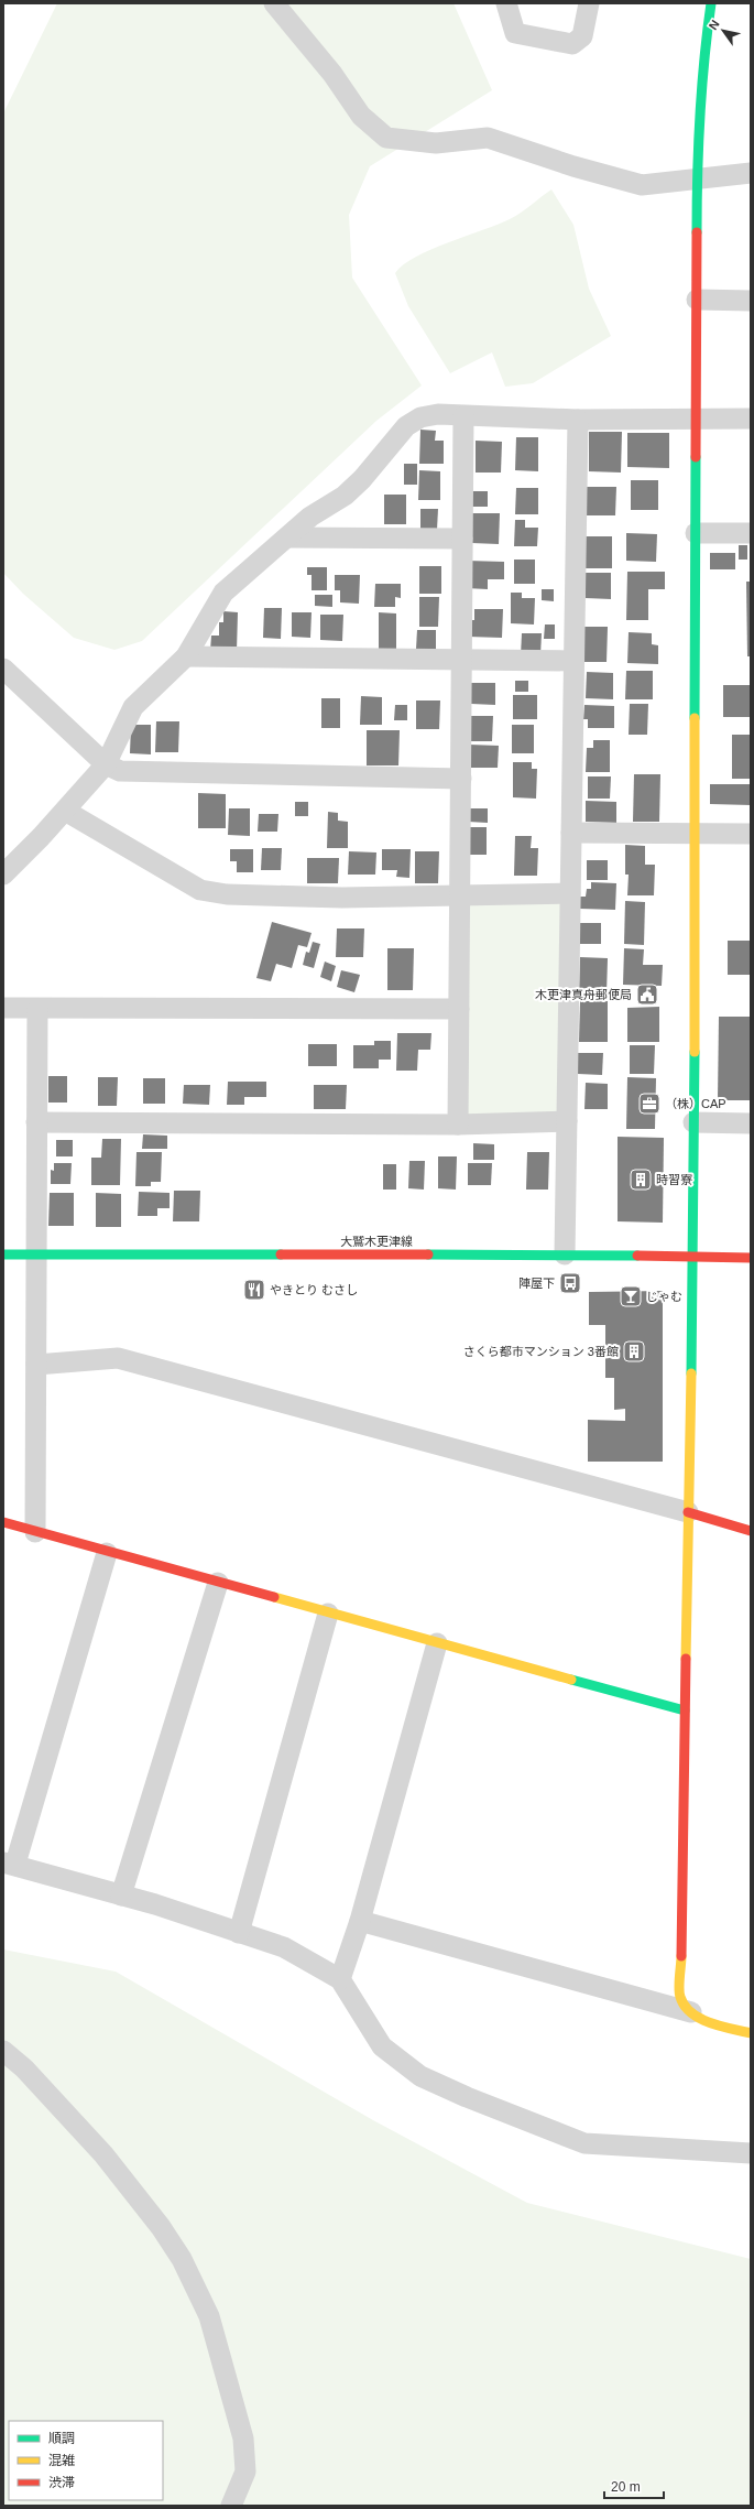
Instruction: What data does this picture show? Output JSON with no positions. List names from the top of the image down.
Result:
{
  "streets": {
    "street": ["大鷲木更津線"]
  },
  "places": {
    "public building": ["木更津真舟郵便局"],
    "office": ["（株）CAP"],
    "building": ["時習寮", "さくら都市マンション 3番館"],
    "bus stop": ["陣屋下"],
    "restaurant": ["やきとり むさし"],
    "bar": ["じゃむ"]
  },
  "legend": ["順調", "混雑", "渋滞"],
  "scale_bar": "20 m",
  "north": "top left"
}
